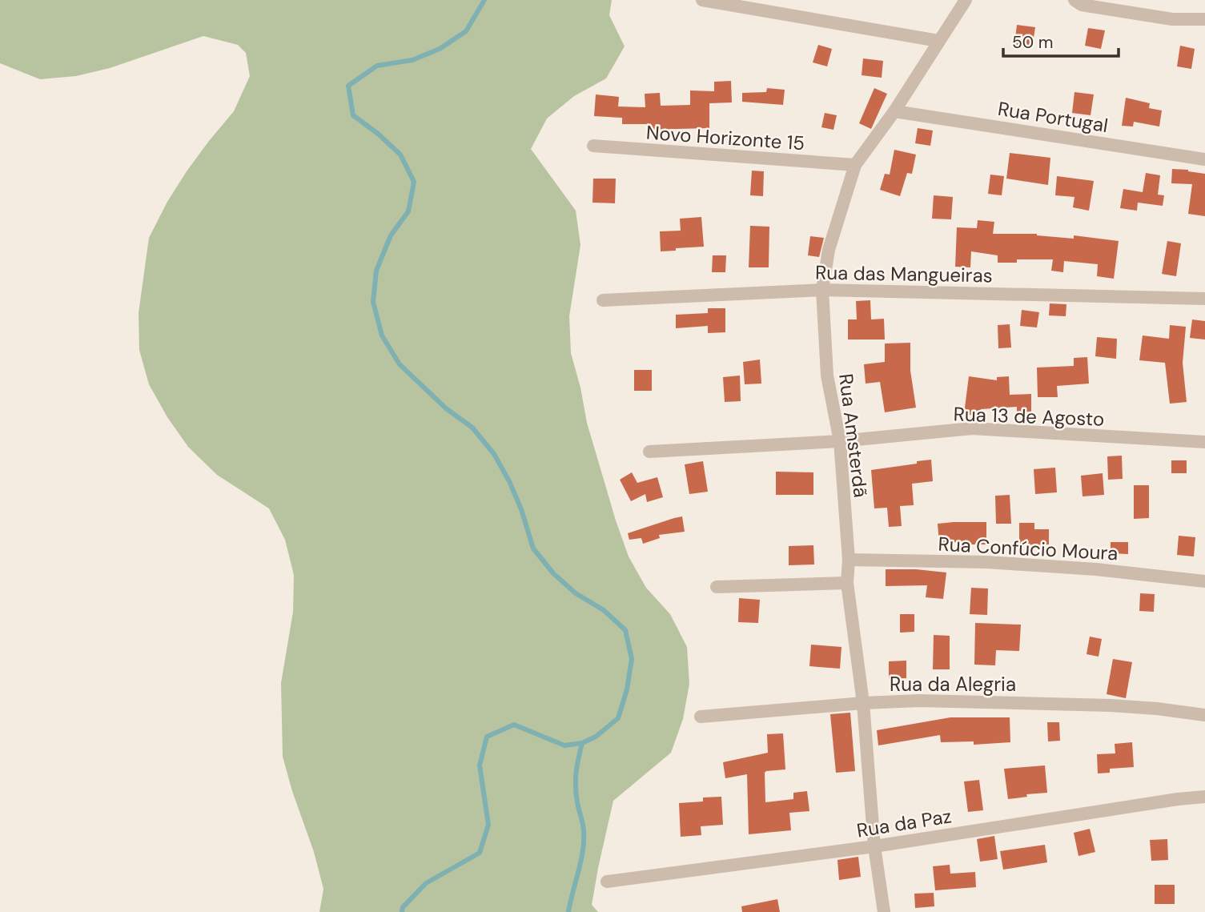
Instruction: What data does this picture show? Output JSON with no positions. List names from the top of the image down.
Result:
{
  "streets": {
    "street": [
      "Rua Portugal",
      "Novo Horizonte 15",
      "Rua das Mangueiras",
      "Rua 13 de Agosto",
      "Rua Amsterdã",
      "Rua Confúcio Moura",
      "Rua da Alegria",
      "Rua da Paz"
    ]
  },
  "crossings": [
    ["Rua Portugal", "Rua Amsterdã"],
    ["Novo Horizonte 15", "Rua Amsterdã"],
    ["Rua das Mangueiras", "Rua Amsterdã"],
    ["Rua 13 de Agosto", "Rua Amsterdã"],
    ["Rua Amsterdã", "Rua Confúcio Moura"],
    ["Rua Amsterdã", "Rua da Alegria"],
    ["Rua Amsterdã", "Rua da Paz"]
  ],
  "scale_bar": "50 m"
}
